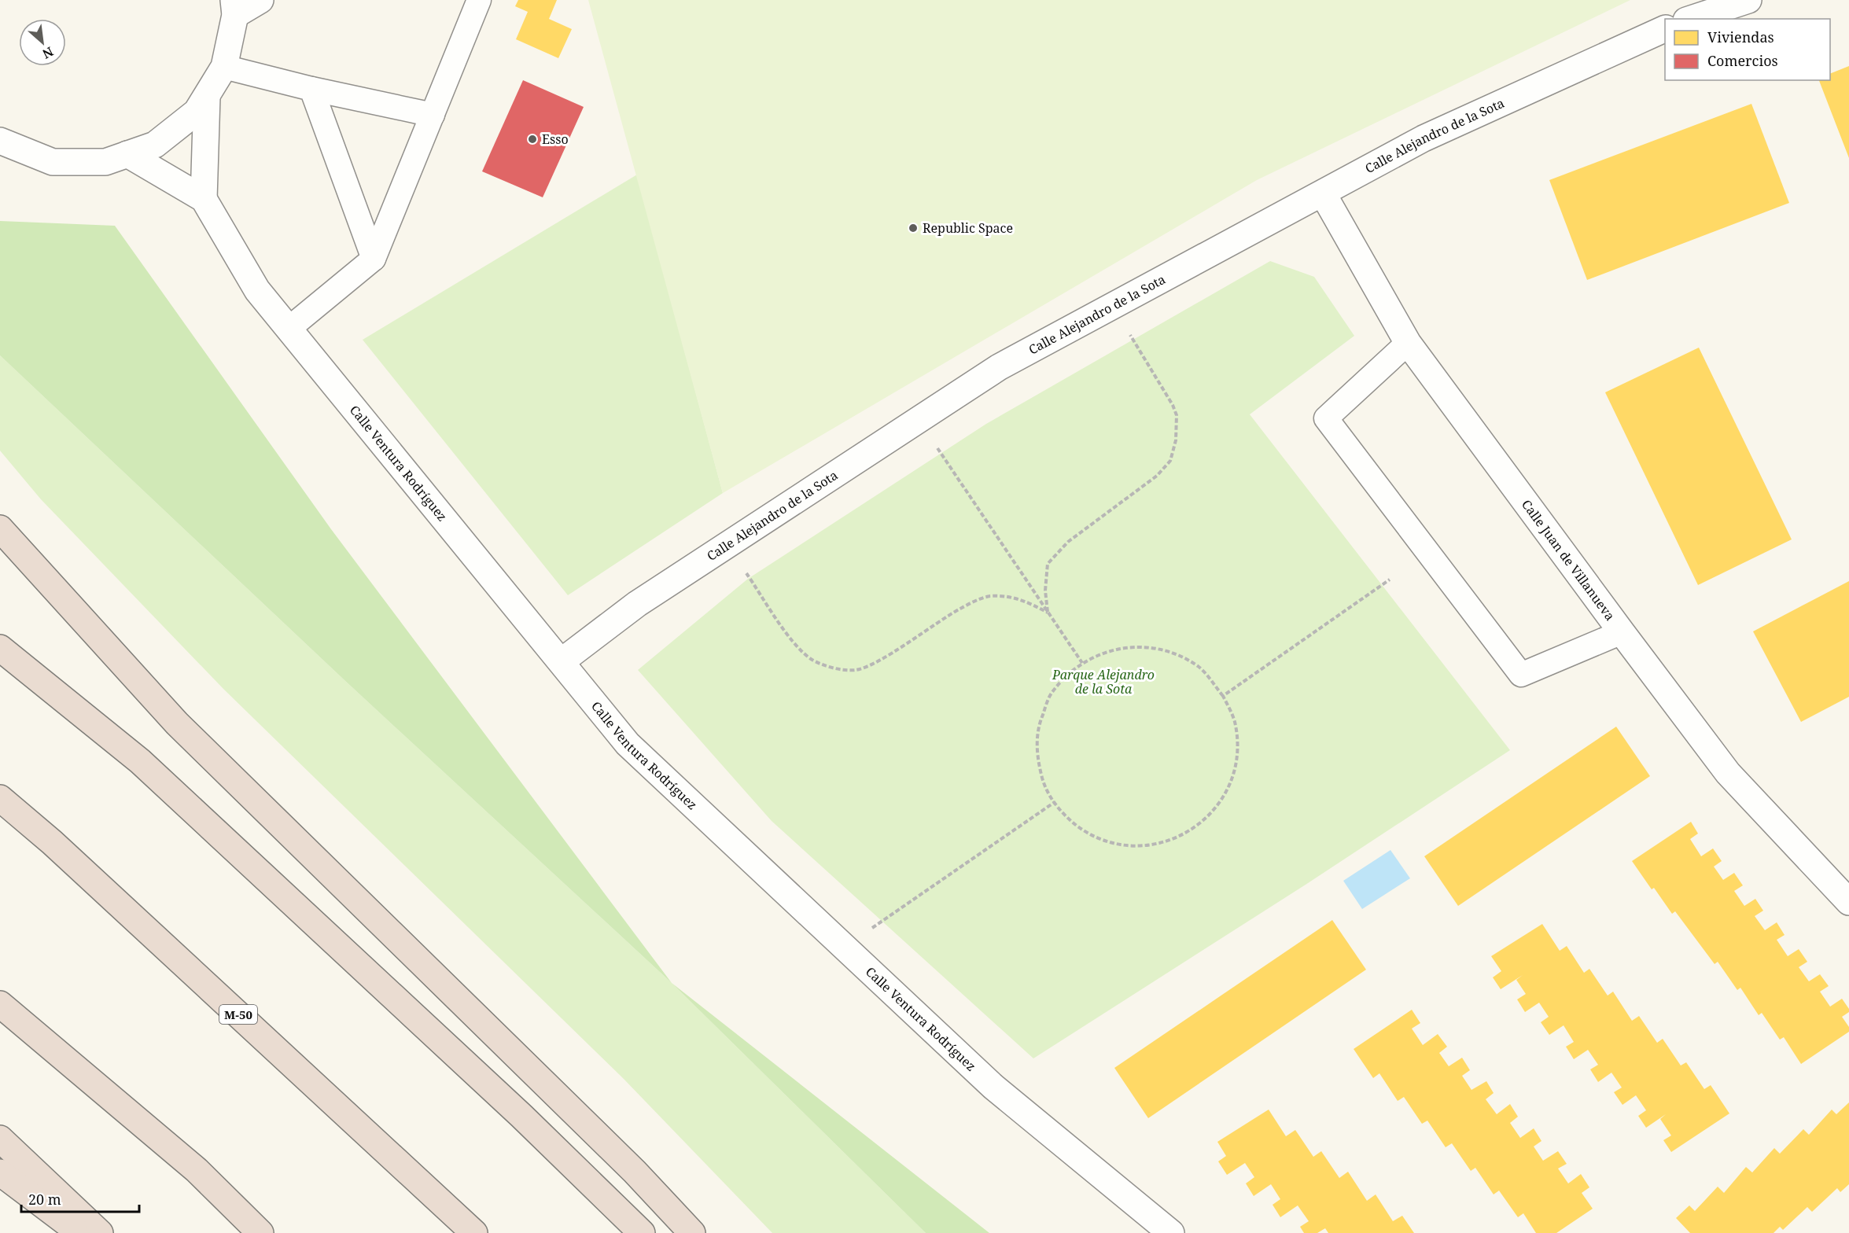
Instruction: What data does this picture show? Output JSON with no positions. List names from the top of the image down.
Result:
{
  "streets": {
    "highway": ["M-50"],
    "street": ["Calle Alejandro de la Sota", "Calle Ventura Rodríguez", "Calle Juan de Villanueva"]
  },
  "crossings": [
    ["Calle Alejandro de la Sota", "Calle Ventura Rodríguez"],
    ["Calle Alejandro de la Sota", "Calle Juan de Villanueva"]
  ],
  "parks": ["Parque Alejandro de la Sota"],
  "places": ["Esso", "Republic Space"],
  "legend": ["Viviendas", "Comercios"],
  "scale_bar": "20 m",
  "north": "bottom right"
}
